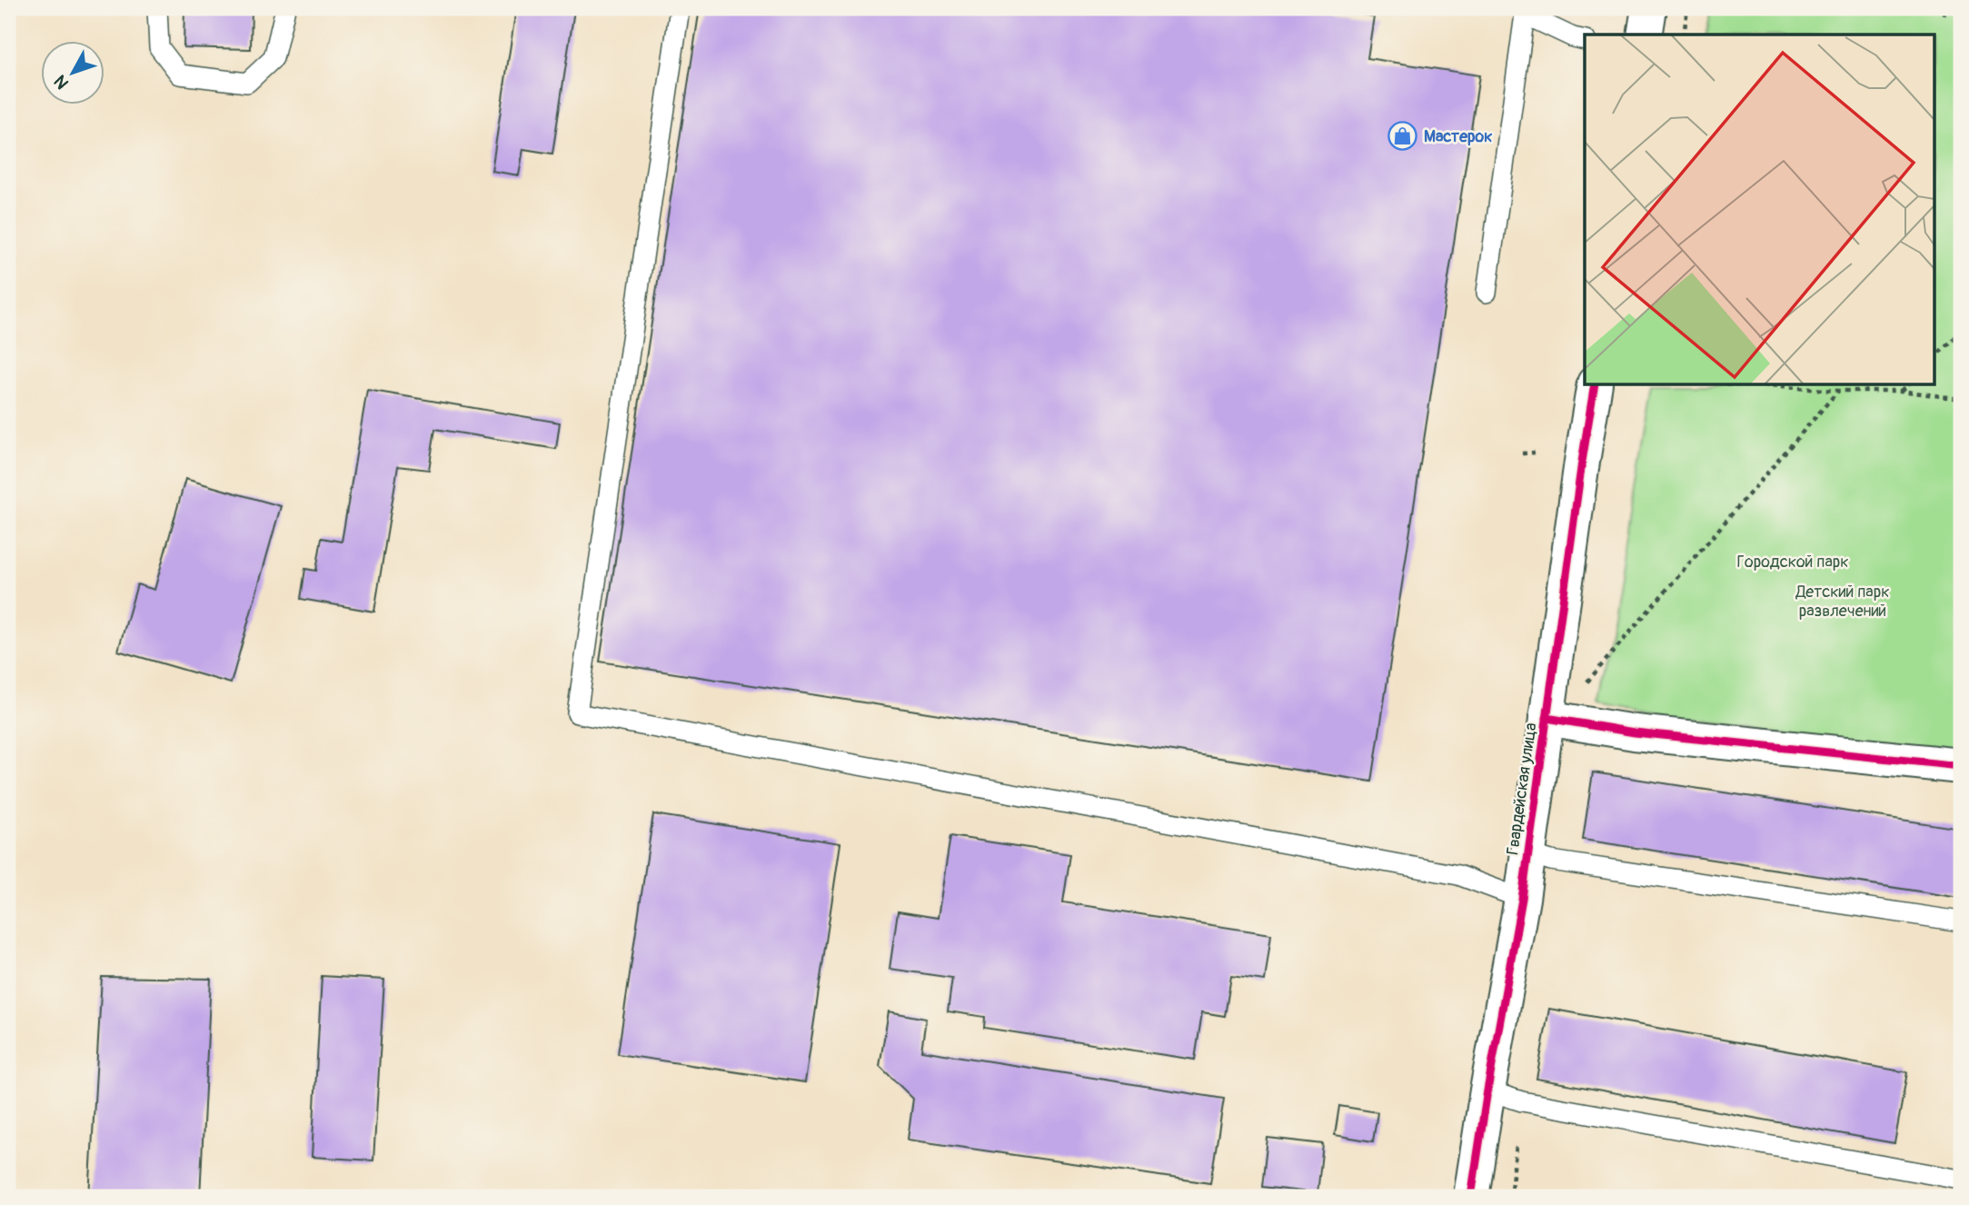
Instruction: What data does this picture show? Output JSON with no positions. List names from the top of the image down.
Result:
{
  "streets": {
    "street": ["Гвардейская улица"]
  },
  "parks": ["Городской парк", "Детский парк развлечений"],
  "places": {
    "shop": ["Мастерок"]
  },
  "north": "bottom left"
}
